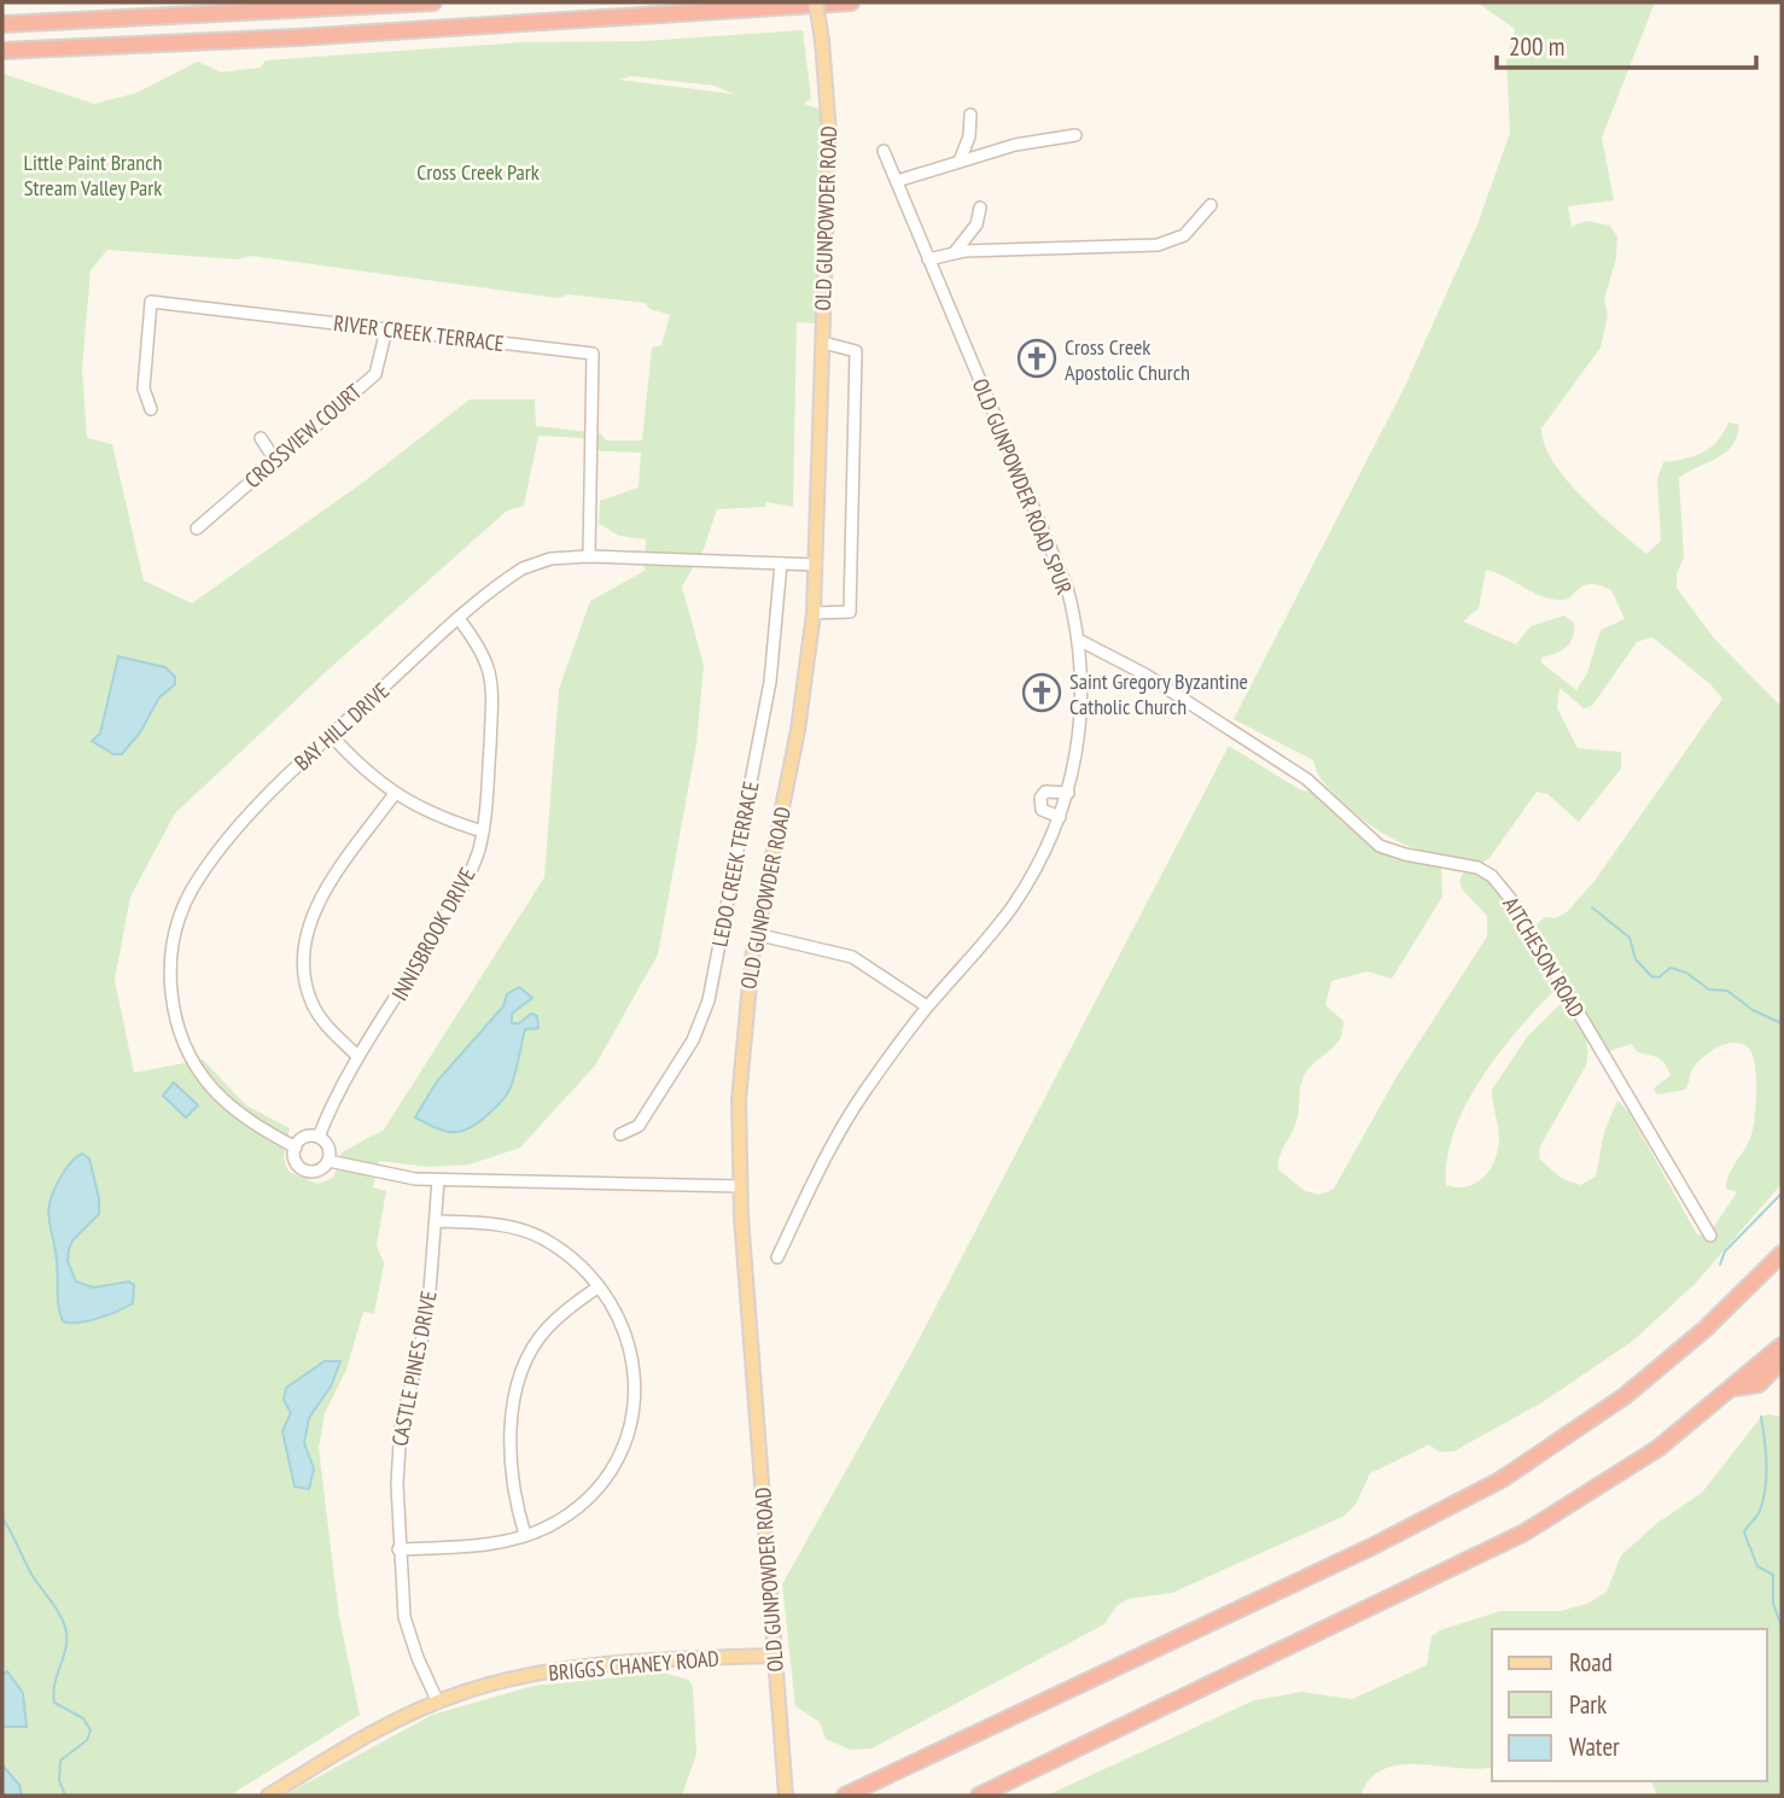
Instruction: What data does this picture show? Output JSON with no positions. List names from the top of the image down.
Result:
{
  "streets": {
    "main road": ["OLD GUNPOWDER ROAD", "BRIGGS CHANEY ROAD"],
    "street": [
      "RIVER CREEK TERRACE",
      "CROSSVIEW COURT",
      "OLD GUNPOWDER ROAD SPUR",
      "BAY HILL DRIVE",
      "LEDO CREEK TERRACE",
      "INNISBROOK DRIVE",
      "AITCHESON ROAD",
      "CASTLE PINES DRIVE"
    ]
  },
  "crossings": [
    ["OLD GUNPOWDER ROAD", "BAY HILL DRIVE"],
    ["OLD GUNPOWDER ROAD", "BRIGGS CHANEY ROAD"],
    ["RIVER CREEK TERRACE", "CROSSVIEW COURT"],
    ["RIVER CREEK TERRACE", "BAY HILL DRIVE"],
    ["OLD GUNPOWDER ROAD SPUR", "AITCHESON ROAD"],
    ["BAY HILL DRIVE", "LEDO CREEK TERRACE"],
    ["BAY HILL DRIVE", "INNISBROOK DRIVE"],
    ["CASTLE PINES DRIVE", "BRIGGS CHANEY ROAD"]
  ],
  "parks": ["Little Paint Branch Stream Valley Park", "Cross Creek Park"],
  "places": {
    "church": ["Cross Creek Apostolic Church", "Saint Gregory Byzantine Catholic Church"]
  },
  "legend": ["Road", "Park", "Water"],
  "scale_bar": "200 m"
}
